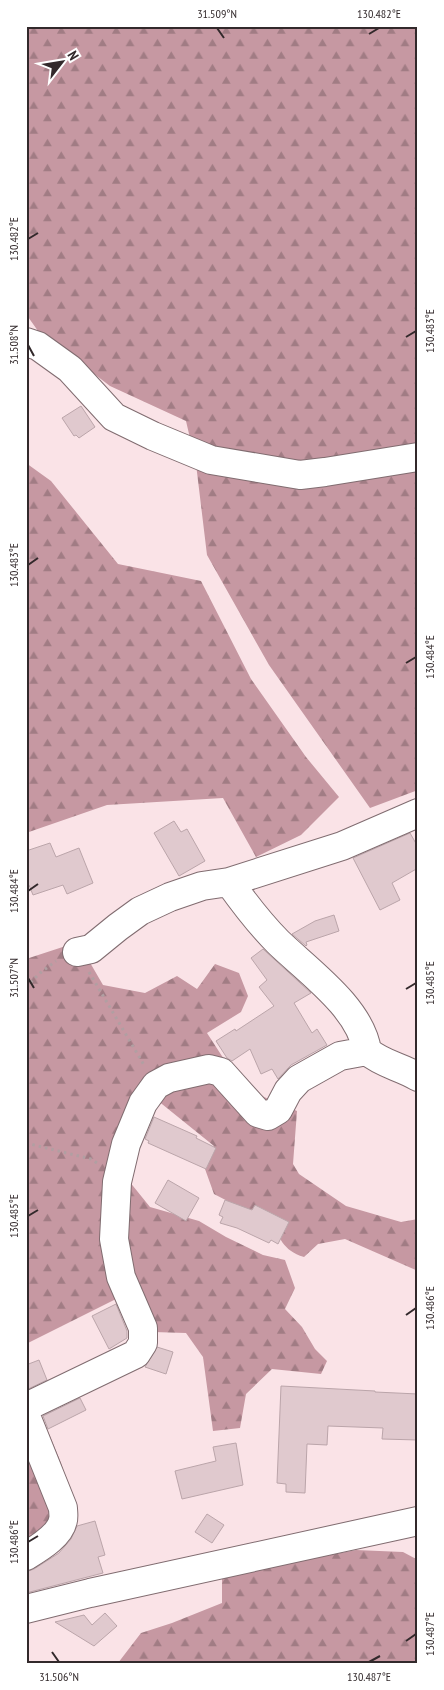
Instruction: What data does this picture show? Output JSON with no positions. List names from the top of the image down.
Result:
{
  "north": "top right",
  "coordinates": [
    "31.509°N",
    "130.482°E",
    "130.483°E",
    "31.508°N",
    "130.484°E",
    "31.507°N",
    "130.485°E",
    "130.486°E",
    "130.487°E",
    "31.506°N"
  ]
}
